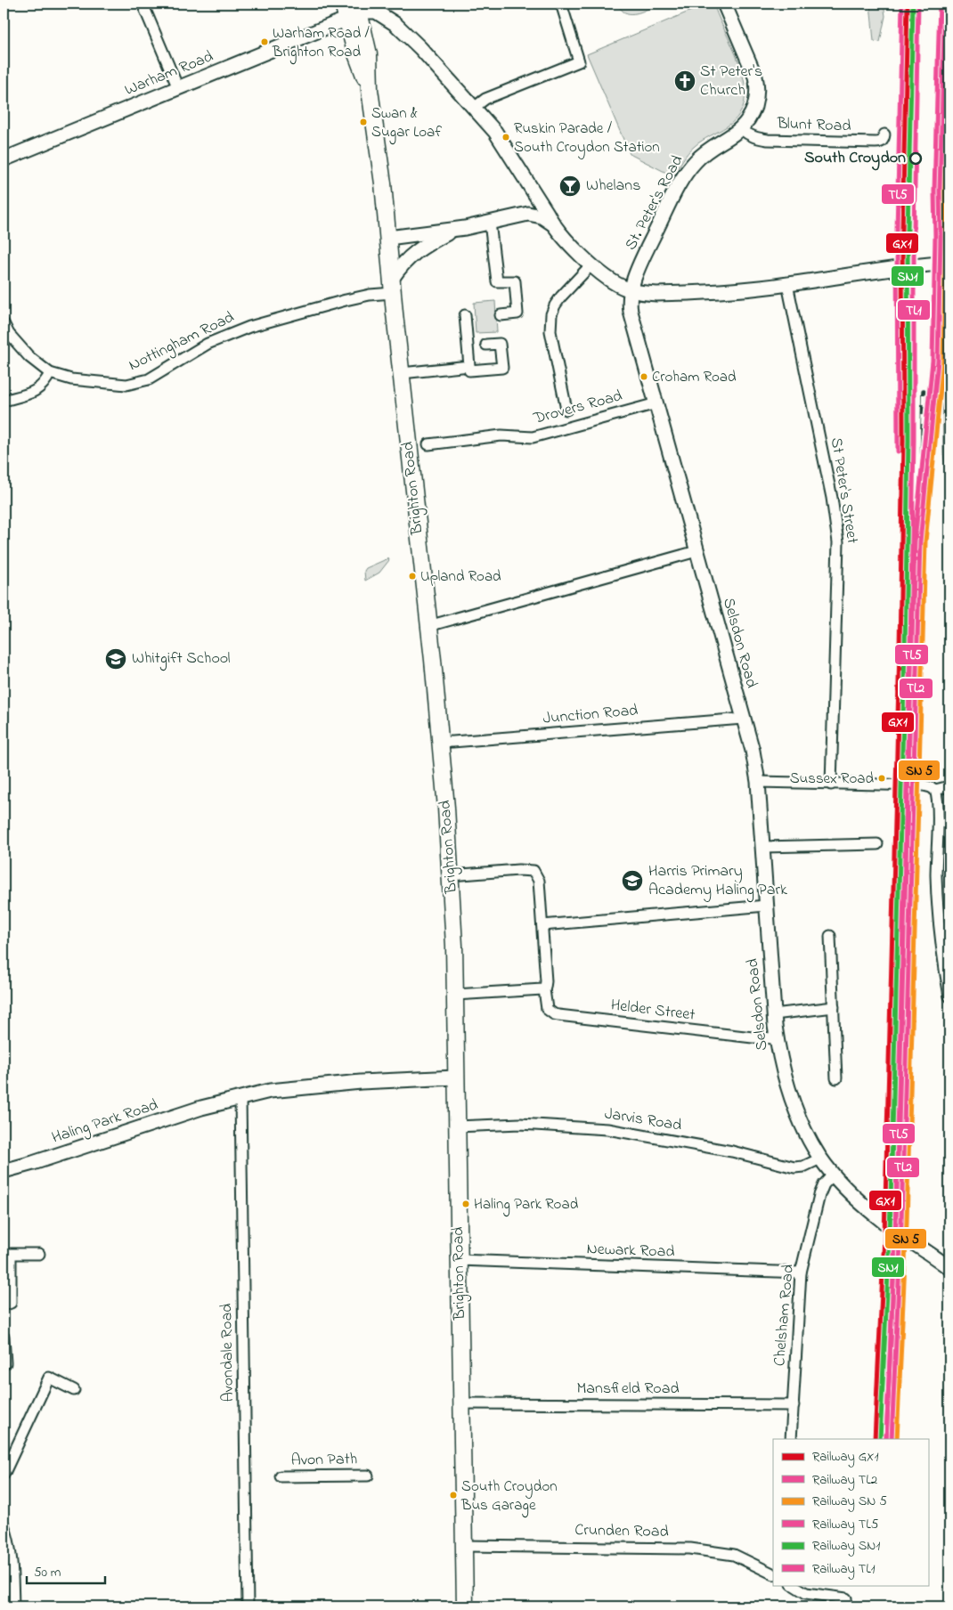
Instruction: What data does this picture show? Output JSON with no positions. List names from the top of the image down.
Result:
{
  "streets": {
    "main road": [
      "Warham Road",
      "St. Peter's Road",
      "Brighton Road",
      "Selsdon Road",
      "Haling Park Road"
    ],
    "street": [
      "Blunt Road",
      "Nottingham Road",
      "Drovers Road",
      "St Peter's Street",
      "Junction Road",
      "Helder Street",
      "Jarvis Road",
      "Newark Road",
      "Chelsham Road",
      "Avondale Road",
      "Mansfield Road",
      "Avon Path",
      "Crunden Road"
    ]
  },
  "crossings": [
    ["Warham Road", "Brighton Road"],
    ["Blunt Road", "St. Peter's Road"],
    ["St. Peter's Road", "Selsdon Road"],
    ["Nottingham Road", "Brighton Road"],
    ["Drovers Road", "Selsdon Road"],
    ["Brighton Road", "Junction Road"],
    ["Brighton Road", "Jarvis Road"],
    ["Brighton Road", "Haling Park Road"],
    ["Brighton Road", "Newark Road"],
    ["Brighton Road", "Mansfield Road"],
    ["Brighton Road", "Crunden Road"],
    ["Selsdon Road", "Junction Road"],
    ["Selsdon Road", "Helder Street"],
    ["Selsdon Road", "Jarvis Road"],
    ["Selsdon Road", "Chelsham Road"],
    ["Haling Park Road", "Avondale Road"],
    ["Newark Road", "Chelsham Road"],
    ["Chelsham Road", "Mansfield Road"]
  ],
  "places": {
    "other": [
      "Warham Road / Brighton Road",
      "Swan & Sugar Loaf",
      "Ruskin Parade / South Croydon Station",
      "South Croydon",
      "Croham Road",
      "Upland Road",
      "Sussex Road",
      "Haling Park Road",
      "South Croydon Bus Garage"
    ],
    "church": ["St Peter's Church"],
    "bar": ["Whelans"],
    "school or university": ["Whitgift School", "Harris Primary Academy Haling Park"]
  },
  "lines": [
    "rail line GX1",
    "rail line TL2",
    "rail line TL5",
    "rail line SN1",
    "rail line TL1"
  ],
  "legend": [
    "Railway GX1",
    "Railway TL2",
    "Railway SN 5",
    "Railway TL5",
    "Railway SN1",
    "Railway TL1"
  ],
  "scale_bar": "50 m"
}
